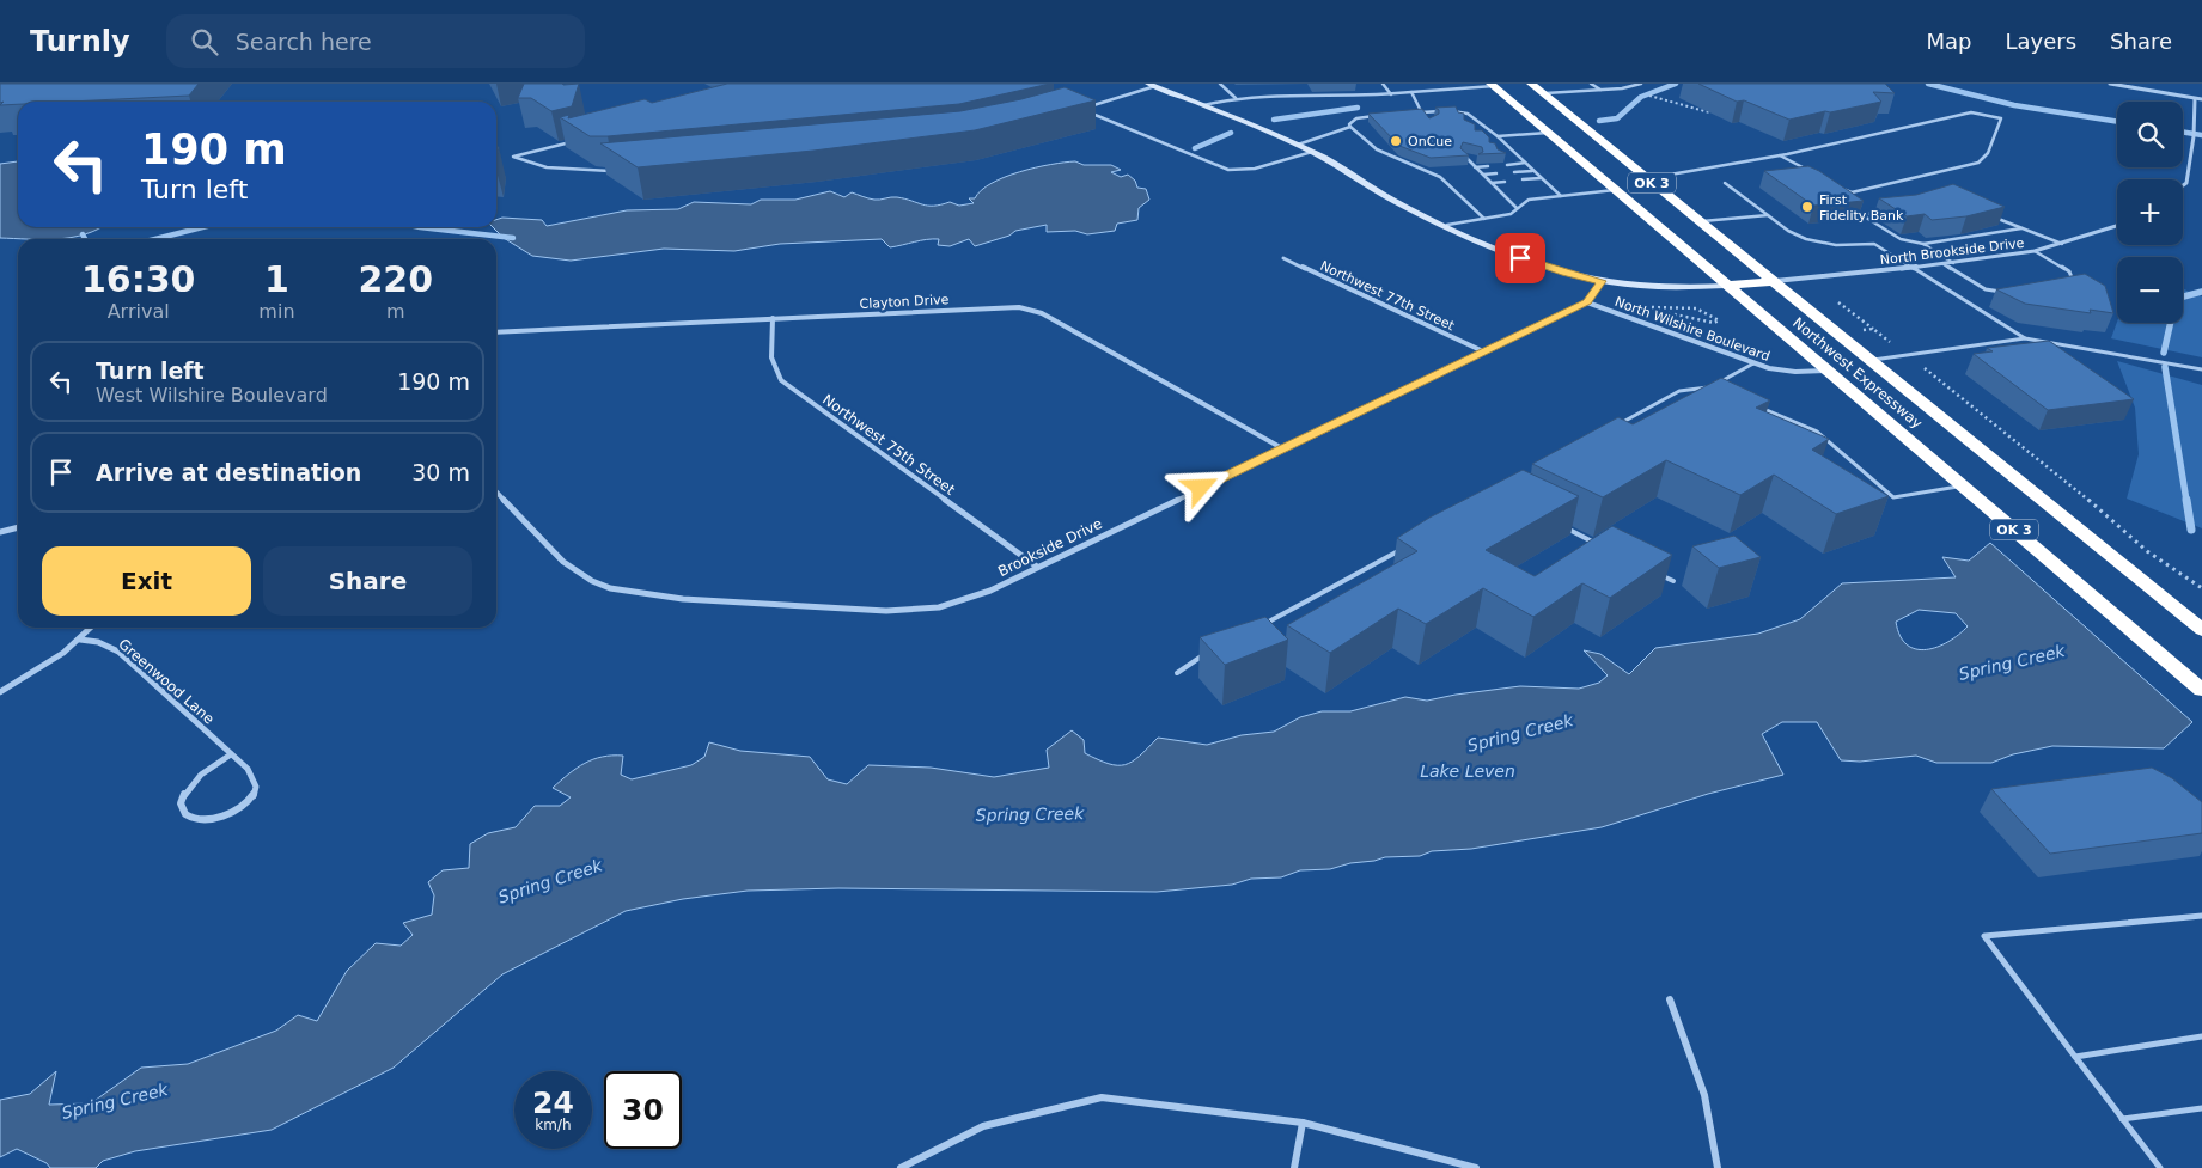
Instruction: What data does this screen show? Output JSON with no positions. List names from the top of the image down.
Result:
{
  "streets": {
    "highway": ["OK 3", "Northwest Expressway"],
    "street": [
      "North Brookside Drive",
      "Northwest 77th Street",
      "Clayton Drive",
      "North Wilshire Boulevard",
      "Northwest 75th Street",
      "Brookside Drive",
      "Greenwood Lane"
    ]
  },
  "crossings": [
    ["North Brookside Drive", "Northwest Expressway"],
    ["Northwest 77th Street", "Brookside Drive"],
    ["Clayton Drive", "Northwest 75th Street"],
    ["Clayton Drive", "Brookside Drive"],
    ["North Wilshire Boulevard", "Northwest Expressway"],
    ["North Wilshire Boulevard", "Brookside Drive"],
    ["Northwest 75th Street", "Brookside Drive"]
  ],
  "water": ["Spring Creek", "Lake Leven"],
  "places": ["OnCue", "First Fidelity Bank"],
  "page": {
    "header": "Turnly",
    "search": "Search here",
    "nav": ["Map", "Layers", "Share"],
    "map_buttons": ["+", "−"],
    "turn": ["190 m", "Turn left"],
    "eta": [
      "16:30",
      "Arrival",
      "1",
      "min",
      "220",
      "m"
    ],
    "list": [
      {
        "name": "Turn left",
        "note": "West Wilshire Boulevard",
        "value": "190 m"
      },
      {
        "name": "Arrive at destination",
        "value": "30 m"
      }
    ],
    "buttons": ["Exit", "Share"],
    "speed": "24 km/h",
    "limit": "30"
  }
}
